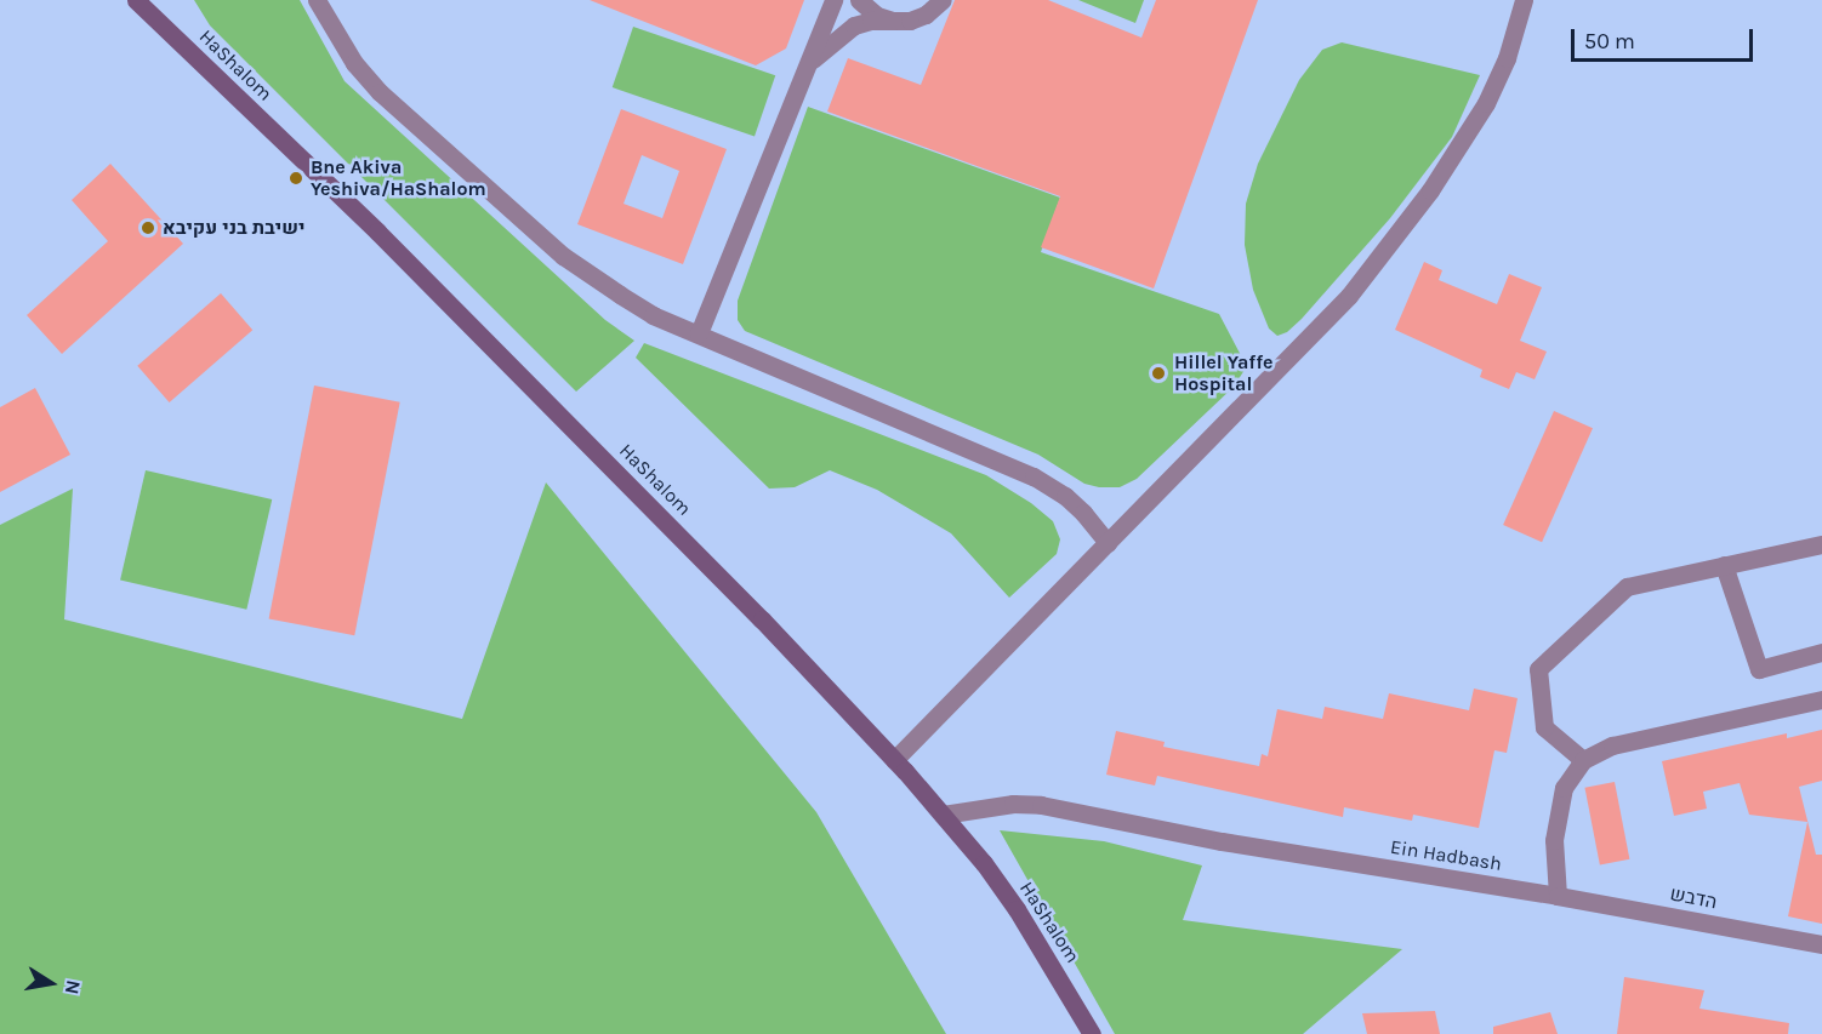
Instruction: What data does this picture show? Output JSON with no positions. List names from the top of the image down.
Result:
{
  "streets": {
    "street": ["HaShalom", "Ein Hadbash", "הדבש"]
  },
  "crossings": [
    ["HaShalom", "Ein Hadbash"],
    ["Ein Hadbash", "הדבש"]
  ],
  "places": ["Bne Akiva Yeshiva/HaShalom", "ישיבת בני עקיבא", "Hillel Yaffe Hospital"],
  "scale_bar": "50 m",
  "north": "right"
}
